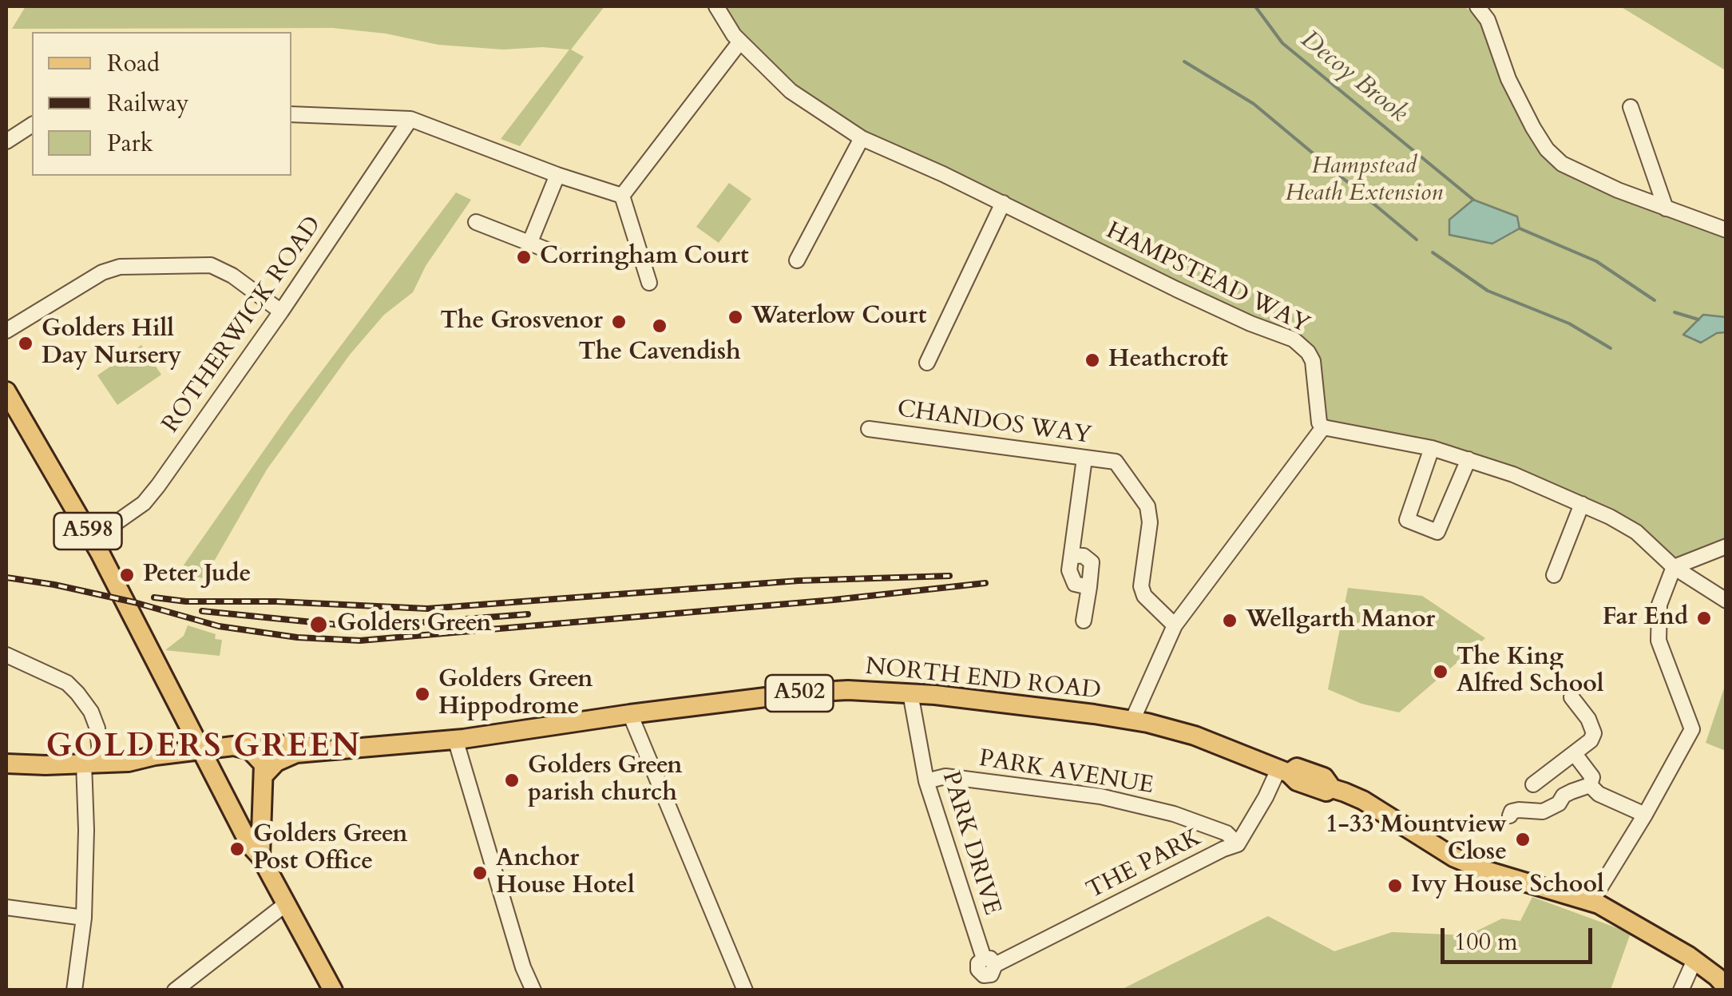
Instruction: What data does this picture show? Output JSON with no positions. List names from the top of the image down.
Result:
{
  "streets": {
    "main road": ["A598", "NORTH END ROAD", "A502"],
    "street": [
      "HAMPSTEAD WAY",
      "ROTHERWICK ROAD",
      "CHANDOS WAY",
      "PARK AVENUE",
      "PARK DRIVE",
      "THE PARK"
    ]
  },
  "crossings": [
    ["ROTHERWICK ROAD", "A598"],
    ["A598", "NORTH END ROAD"],
    ["A598", "A502"],
    ["NORTH END ROAD", "A502"],
    ["NORTH END ROAD", "PARK DRIVE"],
    ["NORTH END ROAD", "THE PARK"],
    ["PARK AVENUE", "PARK DRIVE"],
    ["PARK AVENUE", "THE PARK"],
    ["PARK DRIVE", "THE PARK"]
  ],
  "districts": ["GOLDERS GREEN"],
  "water": ["Decoy Brook"],
  "parks": ["Hampstead Heath Extension"],
  "places": [
    "Corringham Court",
    "Waterlow Court",
    "The Grosvenor",
    "The Cavendish",
    "Golders Hill Day Nursery",
    "Heathcroft",
    "Peter Jude",
    "Far End",
    "Wellgarth Manor",
    "Golders Green",
    "The King Alfred School",
    "Golders Green Hippodrome",
    "Golders Green parish church",
    "1-33 Mountview Close",
    "Golders Green Post Office",
    "Anchor House Hotel",
    "Ivy House School"
  ],
  "legend": ["Road", "Railway", "Park"],
  "scale_bar": "100 m"
}
